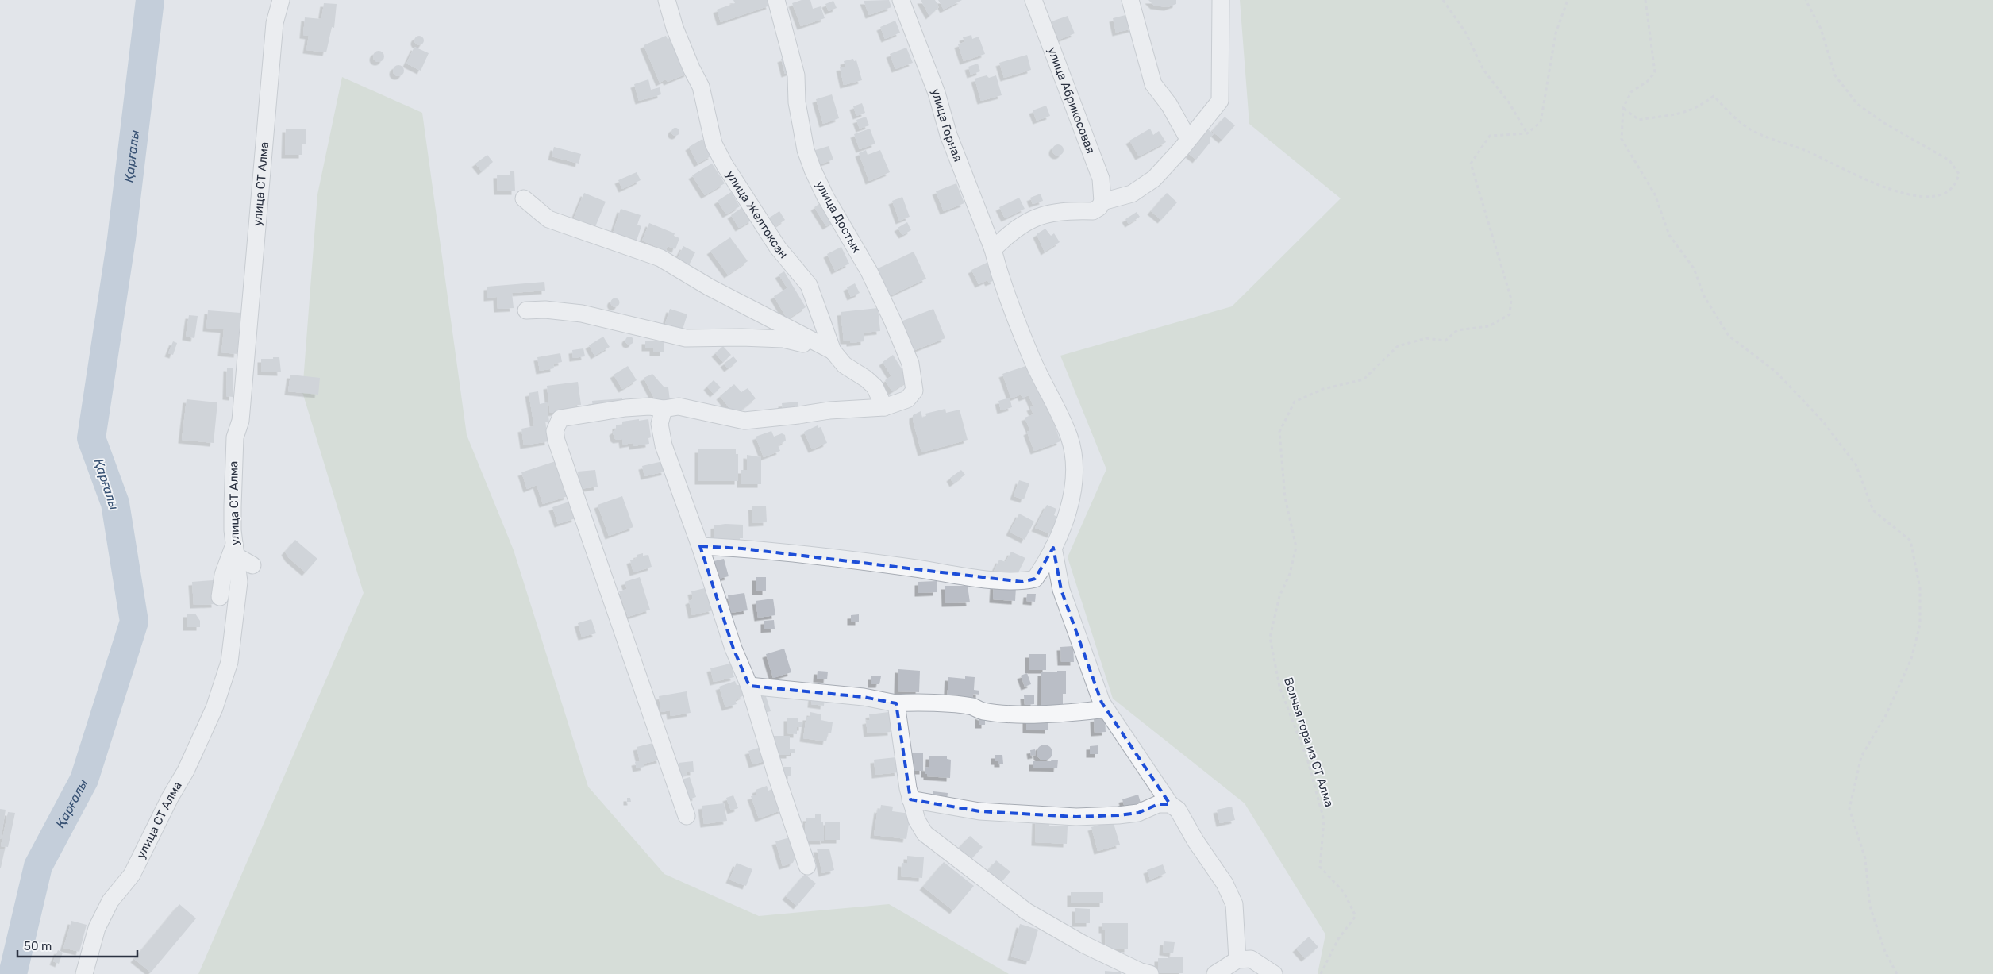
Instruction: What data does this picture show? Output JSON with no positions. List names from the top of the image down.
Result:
{
  "streets": {
    "street": [
      "улица Абрикосовая",
      "улица Горная",
      "улица СТ Алма",
      "улица Желтоксан",
      "улица Достык"
    ],
    "path": ["Волчья гора из СТ Алма"]
  },
  "crossings": [
    ["улица Желтоксан", "улица Достык"]
  ],
  "water": ["Қарғалы"],
  "scale_bar": "50 m"
}
